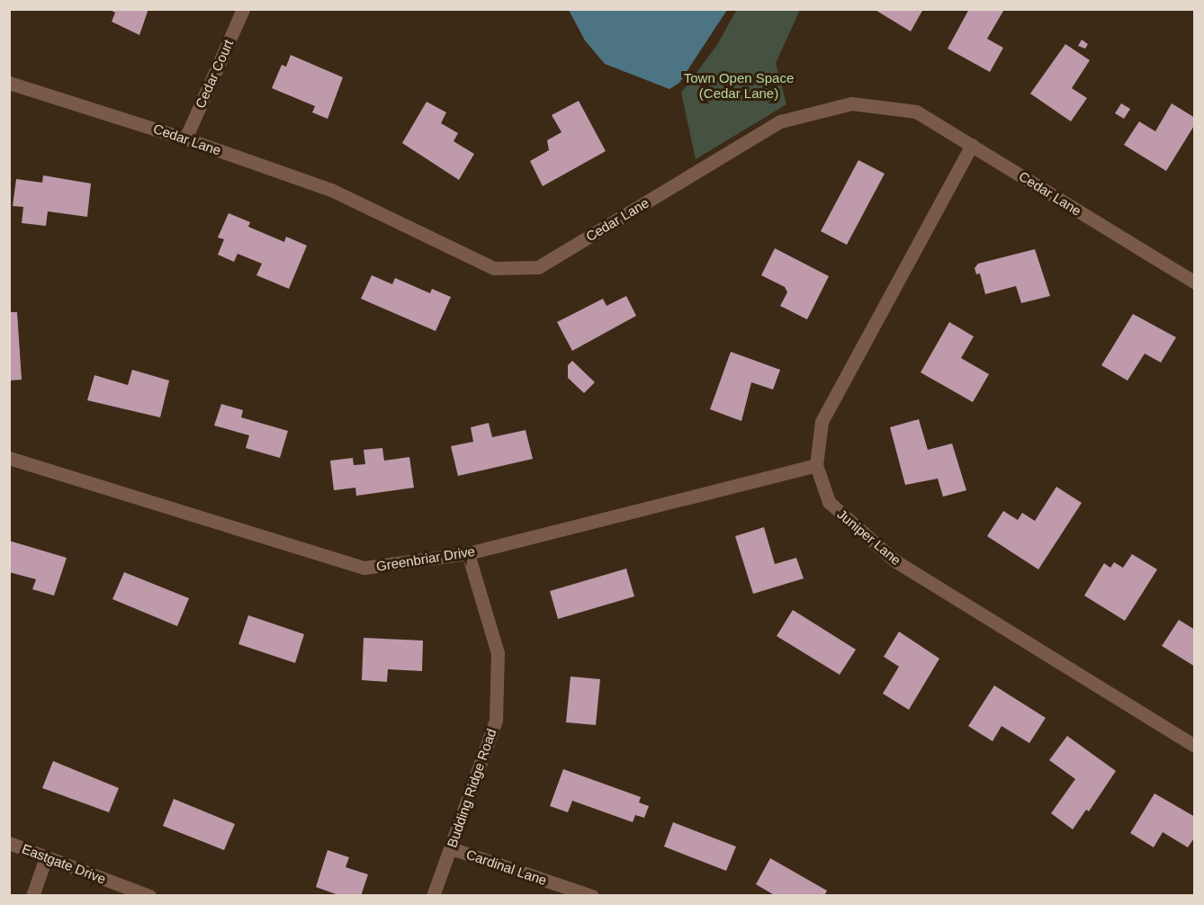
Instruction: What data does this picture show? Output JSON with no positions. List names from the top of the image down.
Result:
{
  "streets": {
    "street": [
      "Cedar Court",
      "Cedar Lane",
      "Juniper Lane",
      "Greenbriar Drive",
      "Budding Ridge Road",
      "Eastgate Drive",
      "Cardinal Lane"
    ]
  },
  "crossings": [
    ["Cedar Court", "Cedar Lane"],
    ["Cedar Lane", "Juniper Lane"],
    ["Juniper Lane", "Greenbriar Drive"],
    ["Greenbriar Drive", "Budding Ridge Road"],
    ["Budding Ridge Road", "Cardinal Lane"]
  ],
  "parks": ["Town Open Space (Cedar Lane)"]
}
